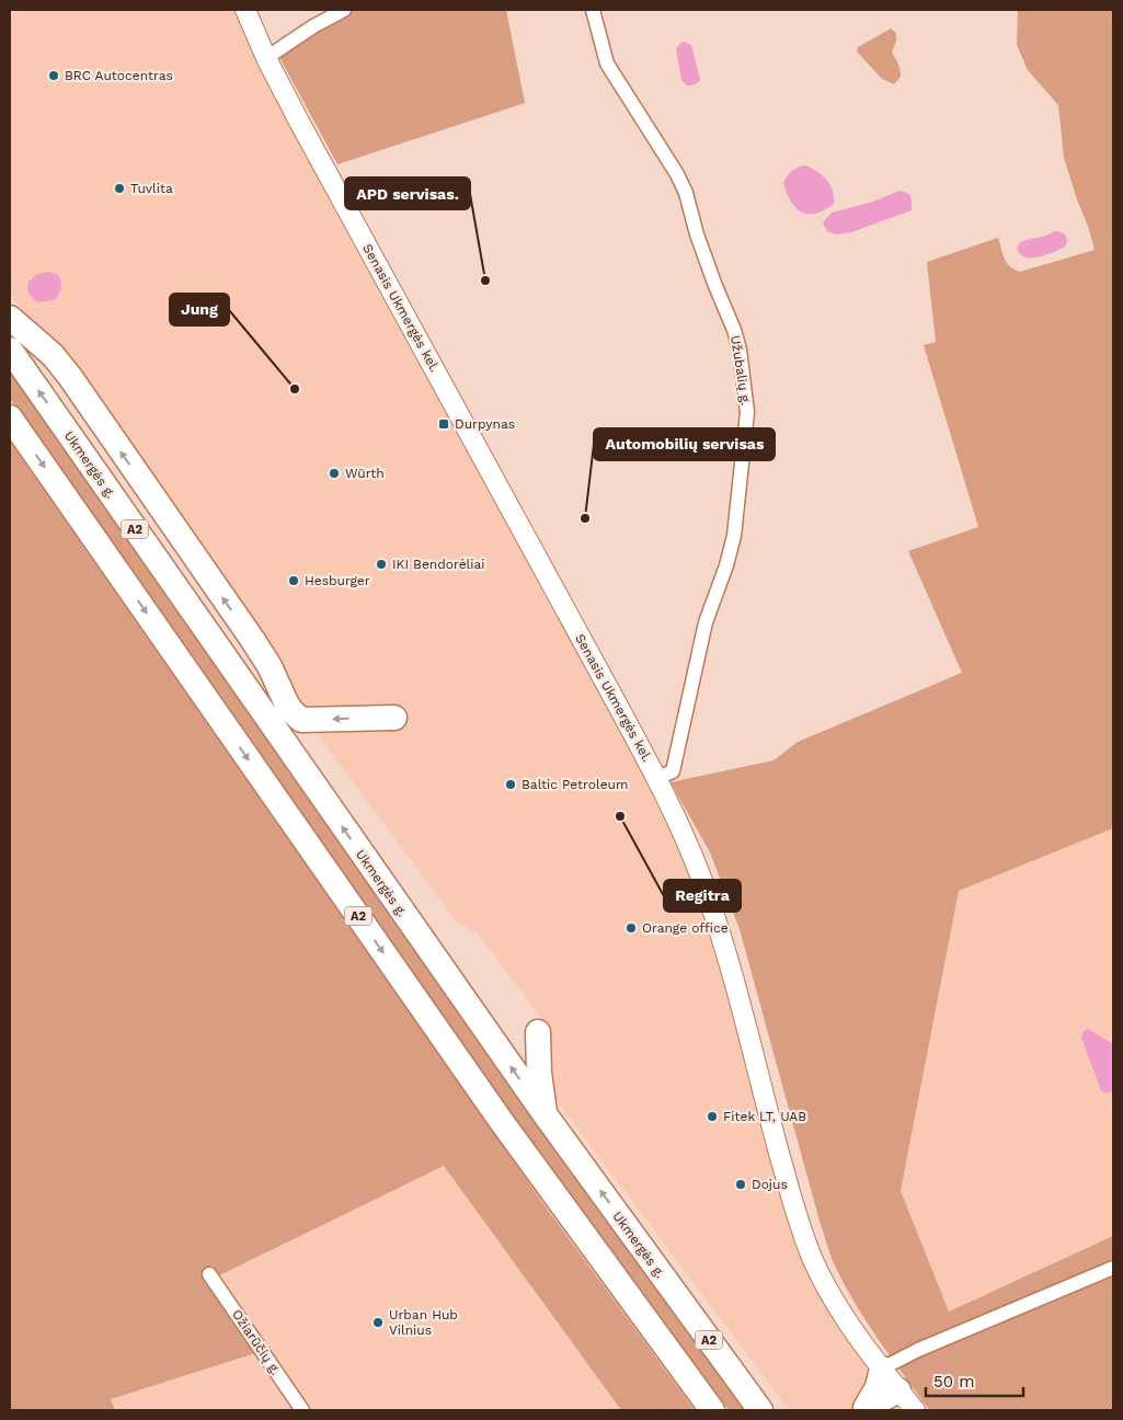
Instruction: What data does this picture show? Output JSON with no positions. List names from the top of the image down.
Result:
{
  "streets": {
    "highway": ["Ukmergės g.", "A2"],
    "main road": ["Senasis Ukmergės kel."],
    "street": ["Užubalių g.", "Ožiarūčių g."]
  },
  "crossings": [
    ["Senasis Ukmergės kel.", "Užubalių g."]
  ],
  "places": {
    "other": [
      "BRC Autocentras",
      "Tuvlita",
      "APD servisas.",
      "Jung",
      "Würth",
      "Automobilių servisas",
      "IKI Bendorėliai",
      "Hesburger",
      "Baltic Petroleum",
      "Regitra",
      "Orange office",
      "Fitek LT, UAB",
      "Dojus",
      "Urban Hub Vilnius"
    ],
    "transit": ["Durpynas"]
  },
  "scale_bar": "50 m"
}
